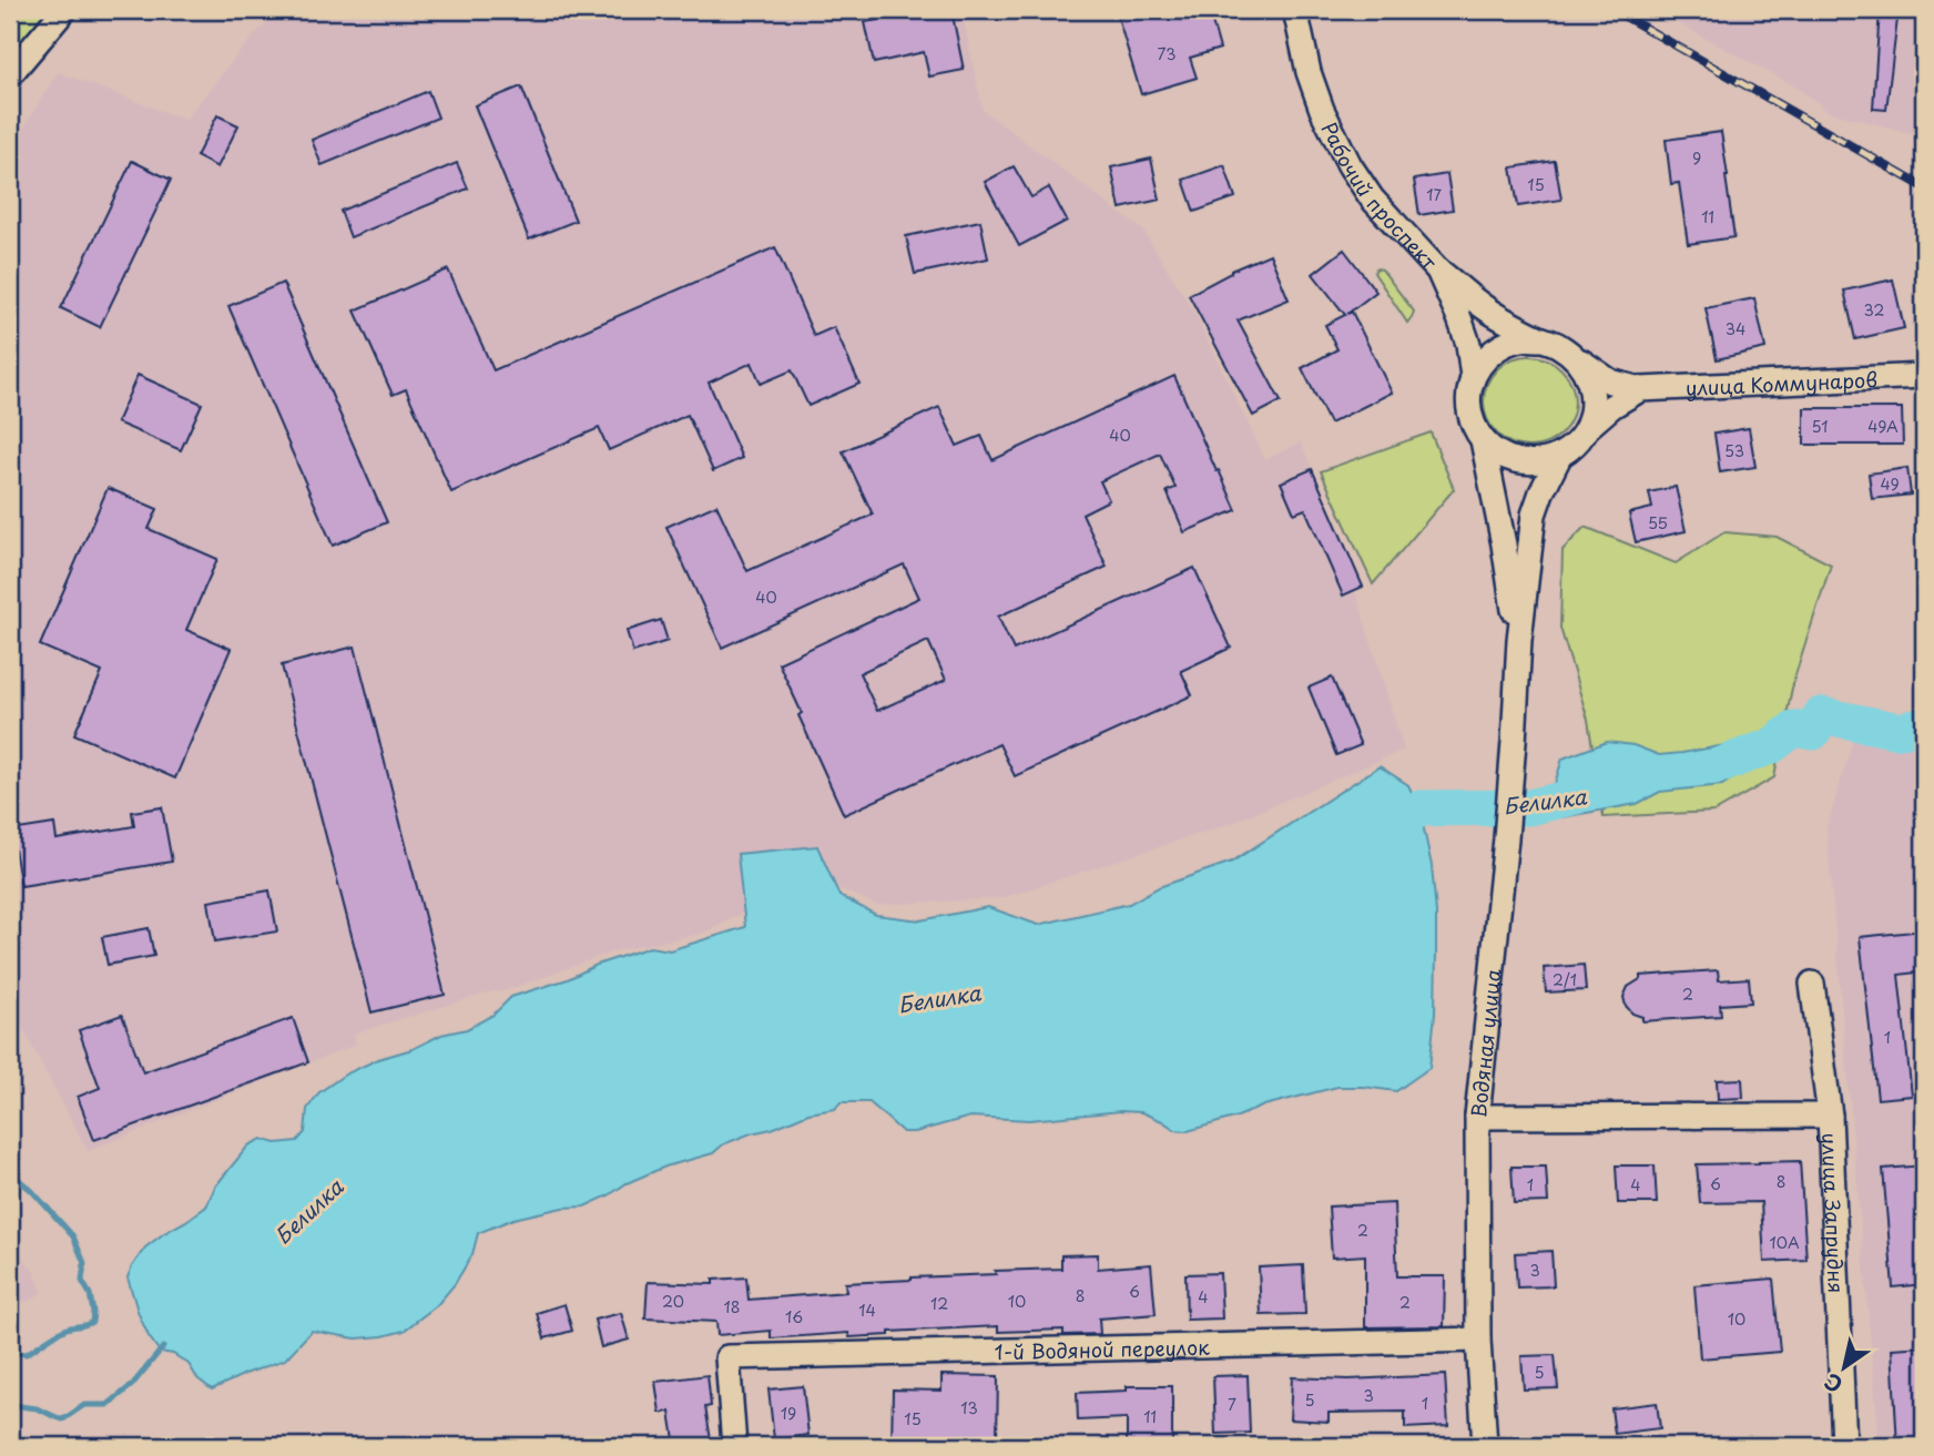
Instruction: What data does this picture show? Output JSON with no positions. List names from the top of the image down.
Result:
{
  "streets": {
    "street": [
      "Рабочий проспект",
      "улица Коммунаров",
      "Водяная улица",
      "улица Запрудня",
      "1-й Водяной переулок"
    ]
  },
  "crossings": [
    ["Водяная улица", "1-й Водяной переулок"]
  ],
  "water": ["Белилка"],
  "house_numbers": [
    "73",
    "9",
    "15",
    "17",
    "11",
    "32",
    "34",
    "51",
    "49А",
    "40",
    "53",
    "49",
    "55",
    "40",
    "2/1",
    "2",
    "1",
    "8",
    "6",
    "1",
    "4",
    "2",
    "10А",
    "3",
    "6",
    "8",
    "4",
    "20",
    "10",
    "2",
    "12",
    "18",
    "14",
    "16",
    "10",
    "5",
    "3",
    "5",
    "1",
    "7",
    "13",
    "19",
    "11",
    "15"
  ],
  "north": "bottom left"
}
